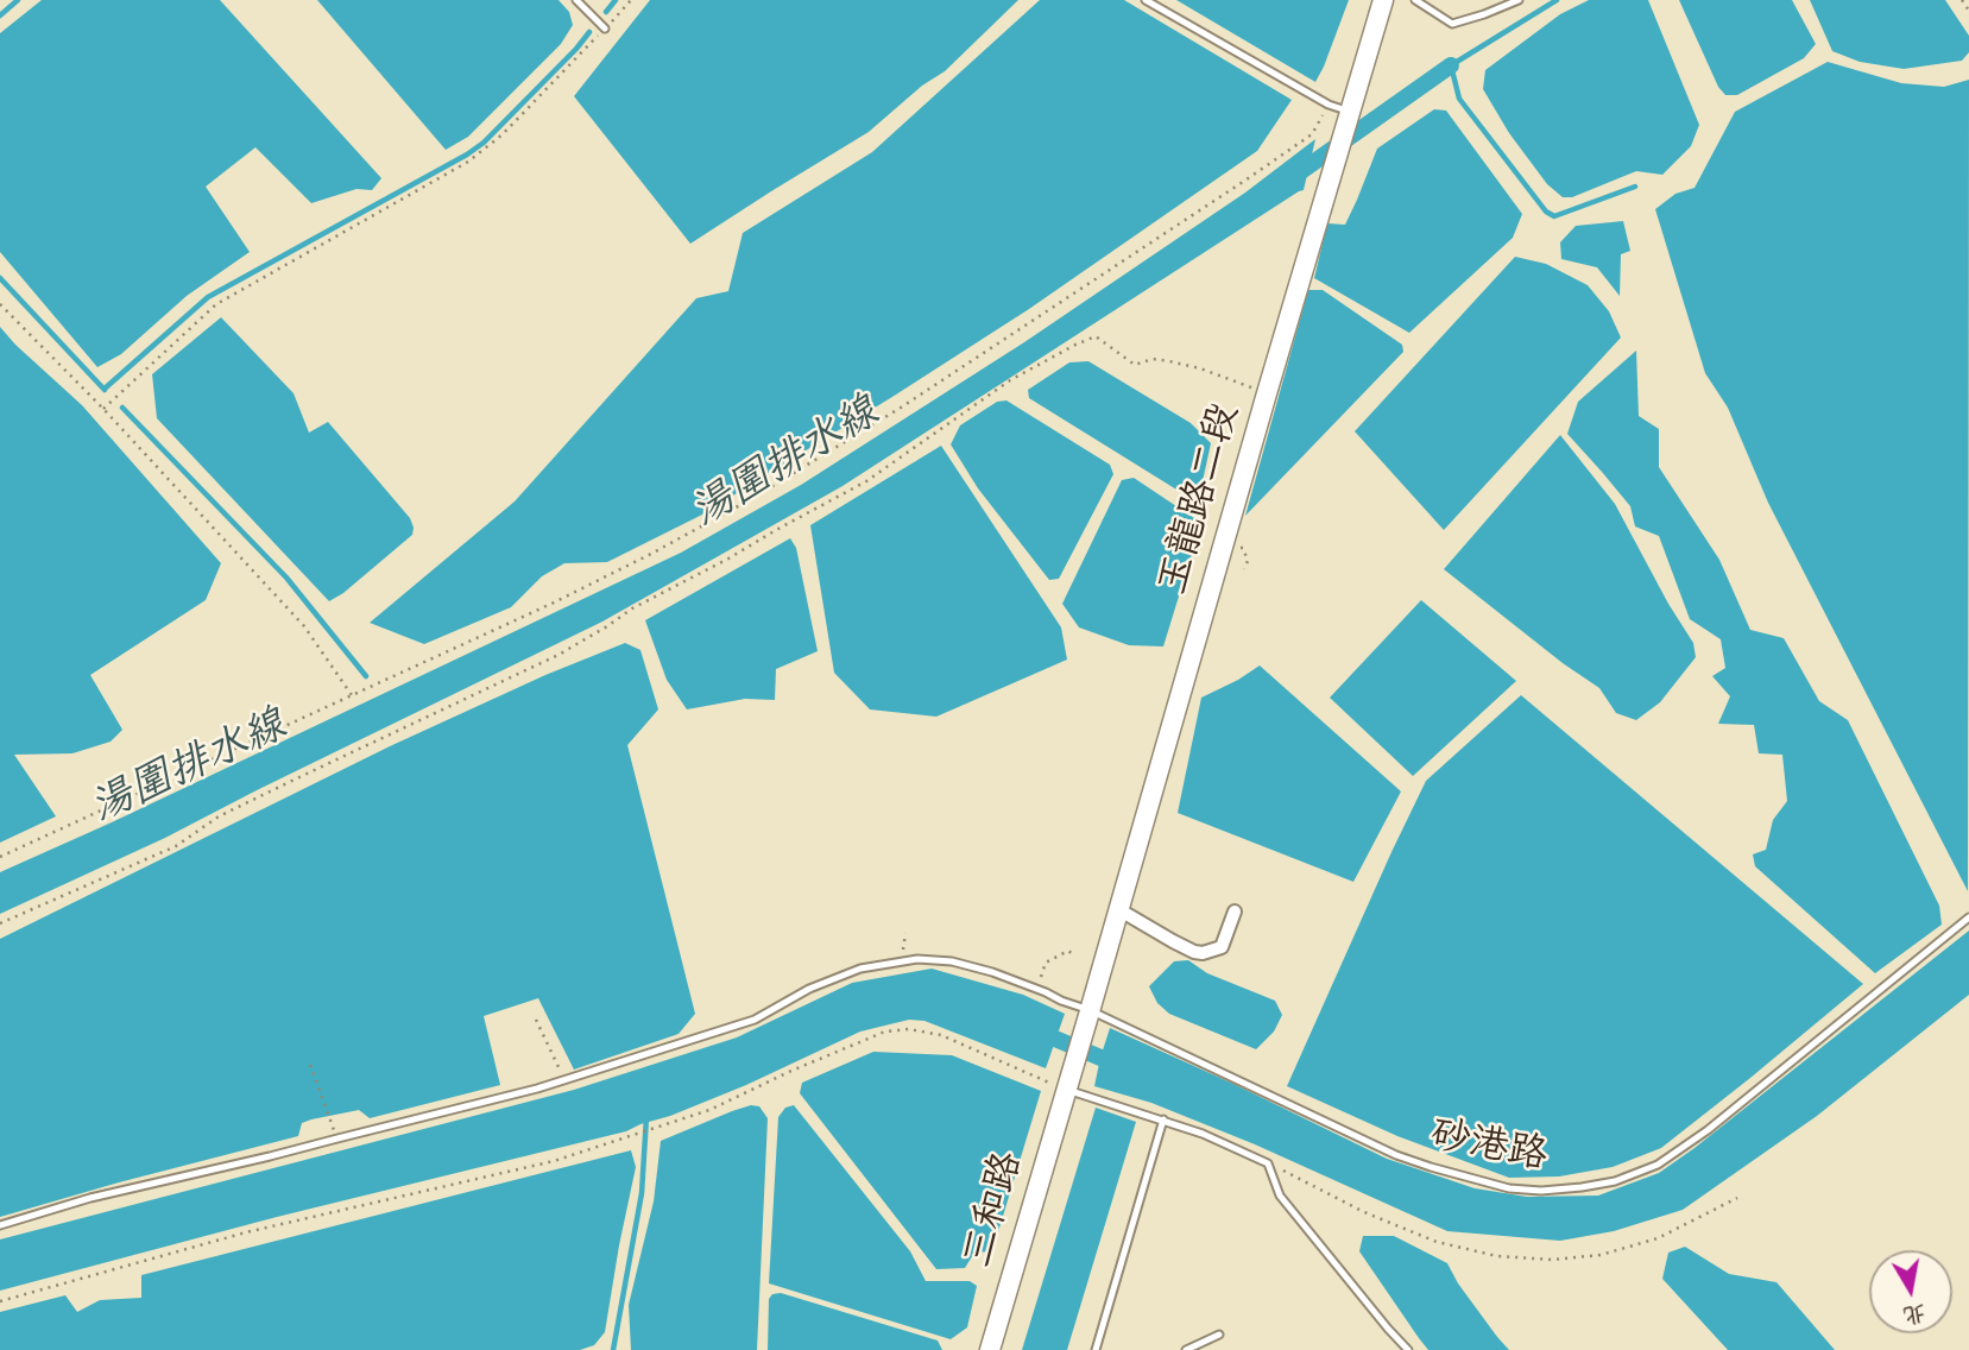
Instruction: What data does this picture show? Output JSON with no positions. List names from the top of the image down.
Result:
{
  "streets": {
    "main road": ["玉龍路二段", "三和路"],
    "lane": ["砂港路"]
  },
  "crossings": [
    ["玉龍路二段", "砂港路"],
    ["玉龍路二段", "三和路"],
    ["砂港路", "三和路"]
  ],
  "water": ["湯圍排水線"],
  "north": "bottom"
}
